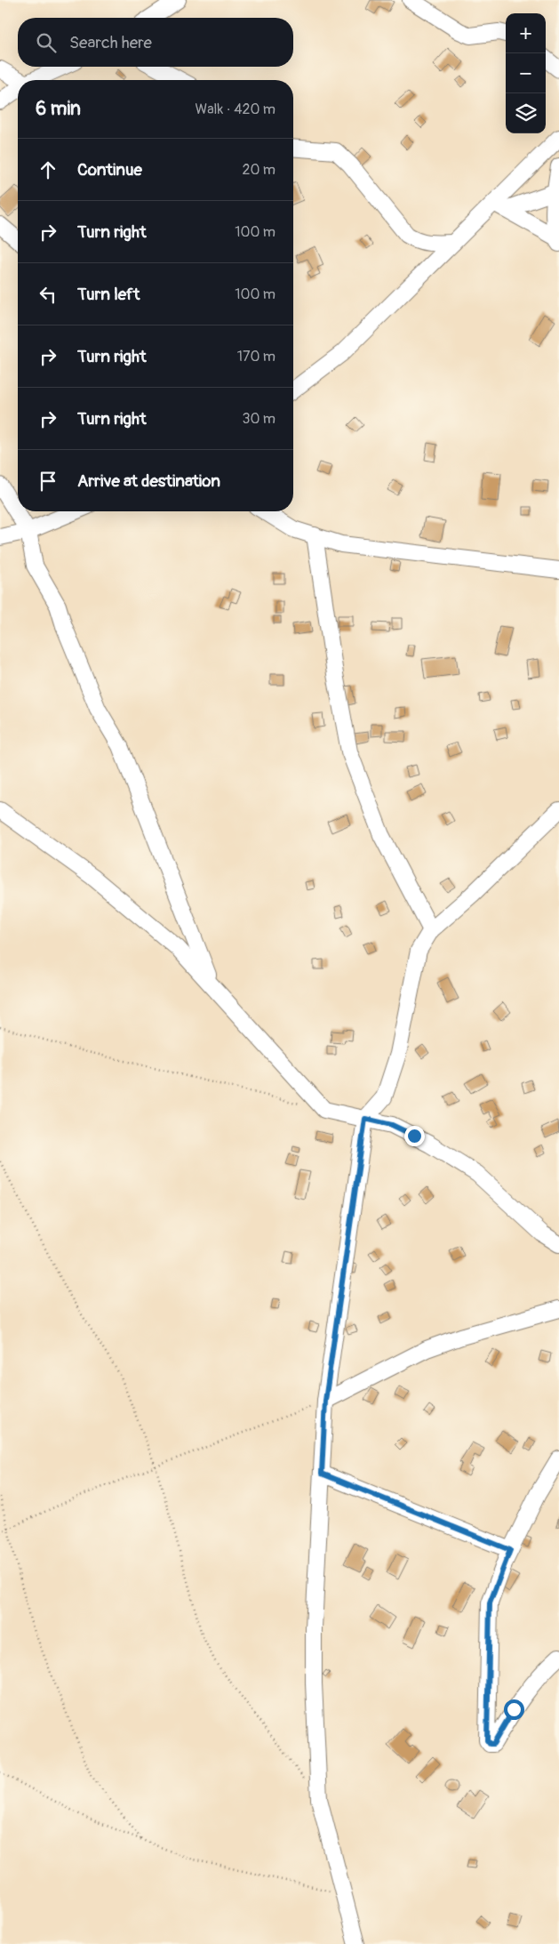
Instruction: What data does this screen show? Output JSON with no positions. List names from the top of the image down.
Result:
{
  "page": {
    "map_buttons": ["+", "−"],
    "search": "Search here",
    "heading": ["6 min", "Walk · 420 m"],
    "list": [
      ["Continue", "20 m"],
      ["Turn right", "100 m"],
      ["Turn left", "100 m"],
      ["Turn right", "170 m"],
      ["Turn right", "30 m"],
      "Arrive at destination"
    ]
  }
}
